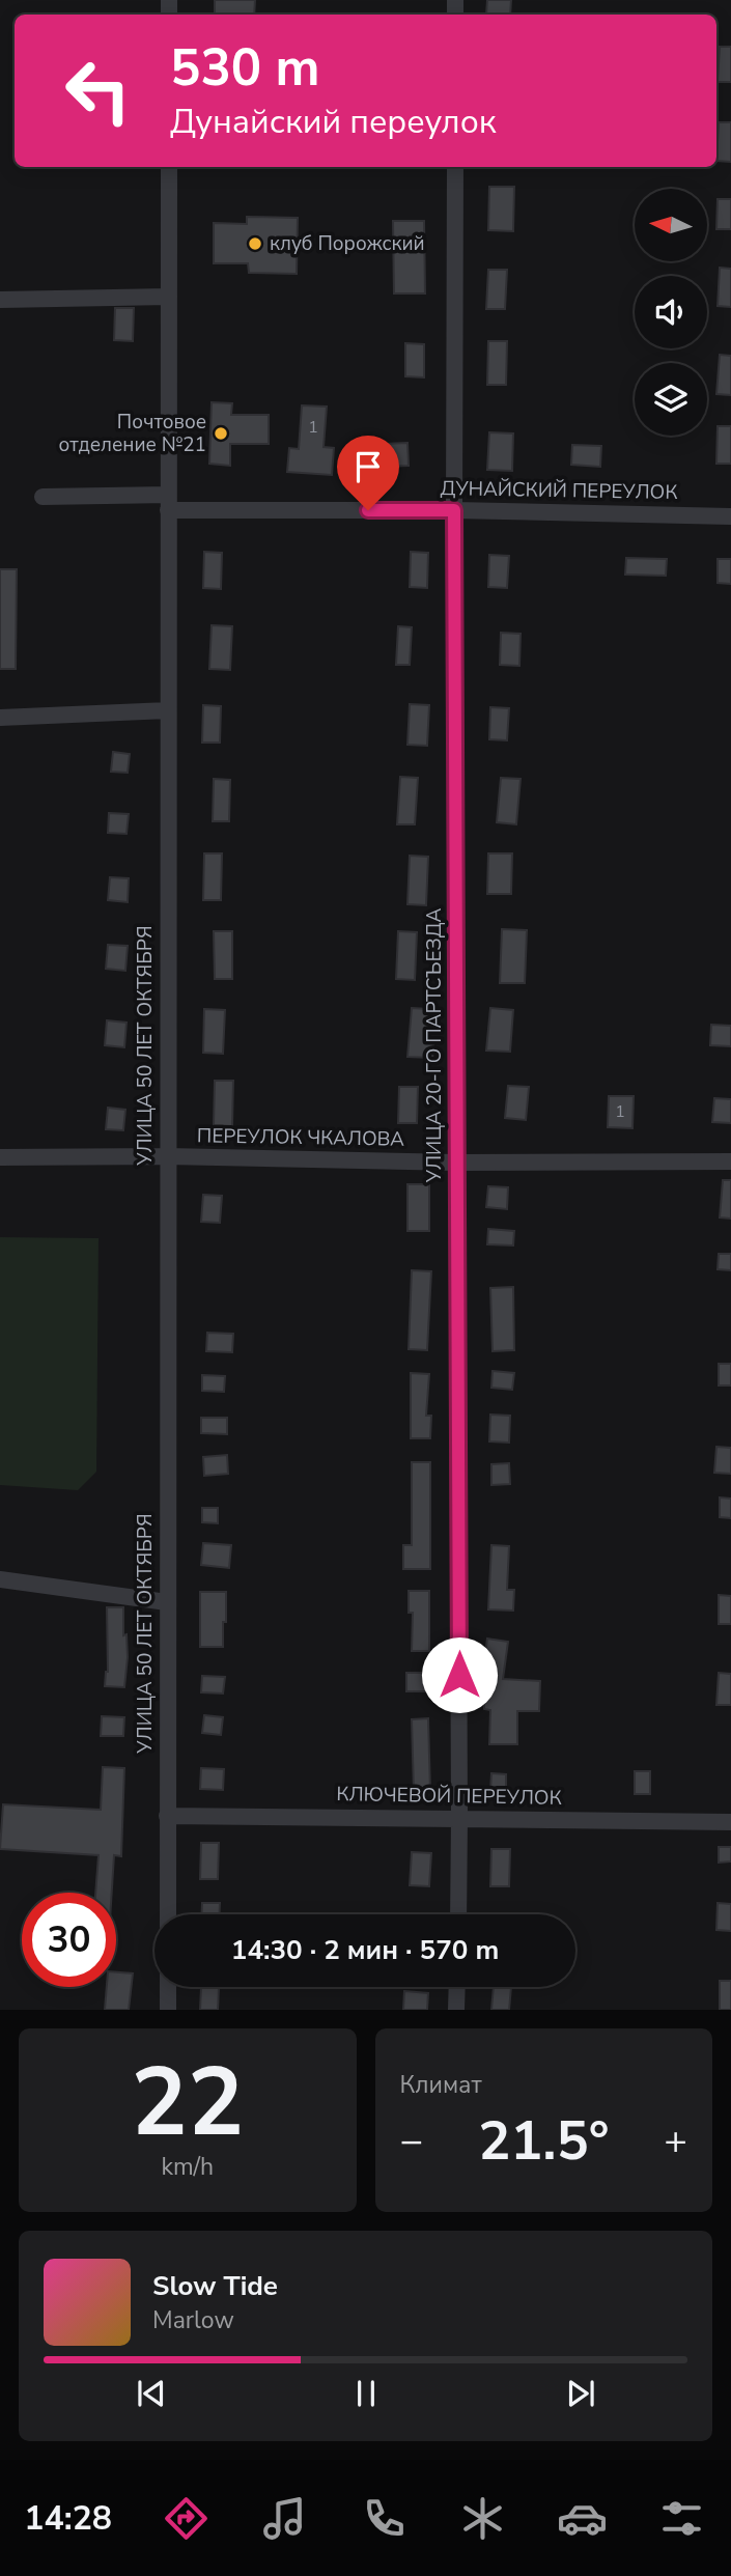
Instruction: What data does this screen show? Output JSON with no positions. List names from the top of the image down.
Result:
{
  "streets": {
    "street": [
      "ДУНАЙСКИЙ ПЕРЕУЛОК",
      "УЛИЦА 50 ЛЕТ ОКТЯБРЯ",
      "УЛИЦА 20-ГО ПАРТСЪЕЗДА",
      "ПЕРЕУЛОК ЧКАЛОВА",
      "КЛЮЧЕВОЙ ПЕРЕУЛОК"
    ]
  },
  "crossings": [
    ["ДУНАЙСКИЙ ПЕРЕУЛОК", "УЛИЦА 50 ЛЕТ ОКТЯБРЯ"],
    ["ДУНАЙСКИЙ ПЕРЕУЛОК", "УЛИЦА 20-ГО ПАРТСЪЕЗДА"],
    ["УЛИЦА 50 ЛЕТ ОКТЯБРЯ", "ПЕРЕУЛОК ЧКАЛОВА"],
    ["УЛИЦА 50 ЛЕТ ОКТЯБРЯ", "КЛЮЧЕВОЙ ПЕРЕУЛОК"],
    ["УЛИЦА 20-ГО ПАРТСЪЕЗДА", "ПЕРЕУЛОК ЧКАЛОВА"],
    ["УЛИЦА 20-ГО ПАРТСЪЕЗДА", "КЛЮЧЕВОЙ ПЕРЕУЛОК"]
  ],
  "places": ["клуб Порожский", "Почтовое отделение №21"],
  "house_numbers": ["1", "1"],
  "north": "left",
  "page": {
    "turn": ["530 m", "Дунайский переулок"],
    "limit": "30",
    "trip": "14:30 · 2 мин · 570 m",
    "tile": [
      ["22", "km/h"],
      "Климат"
    ],
    "heat": ["−", "21.5°", "+"],
    "song": ["Slow Tide", "Marlow"],
    "tabs": "14:28"
  }
}
